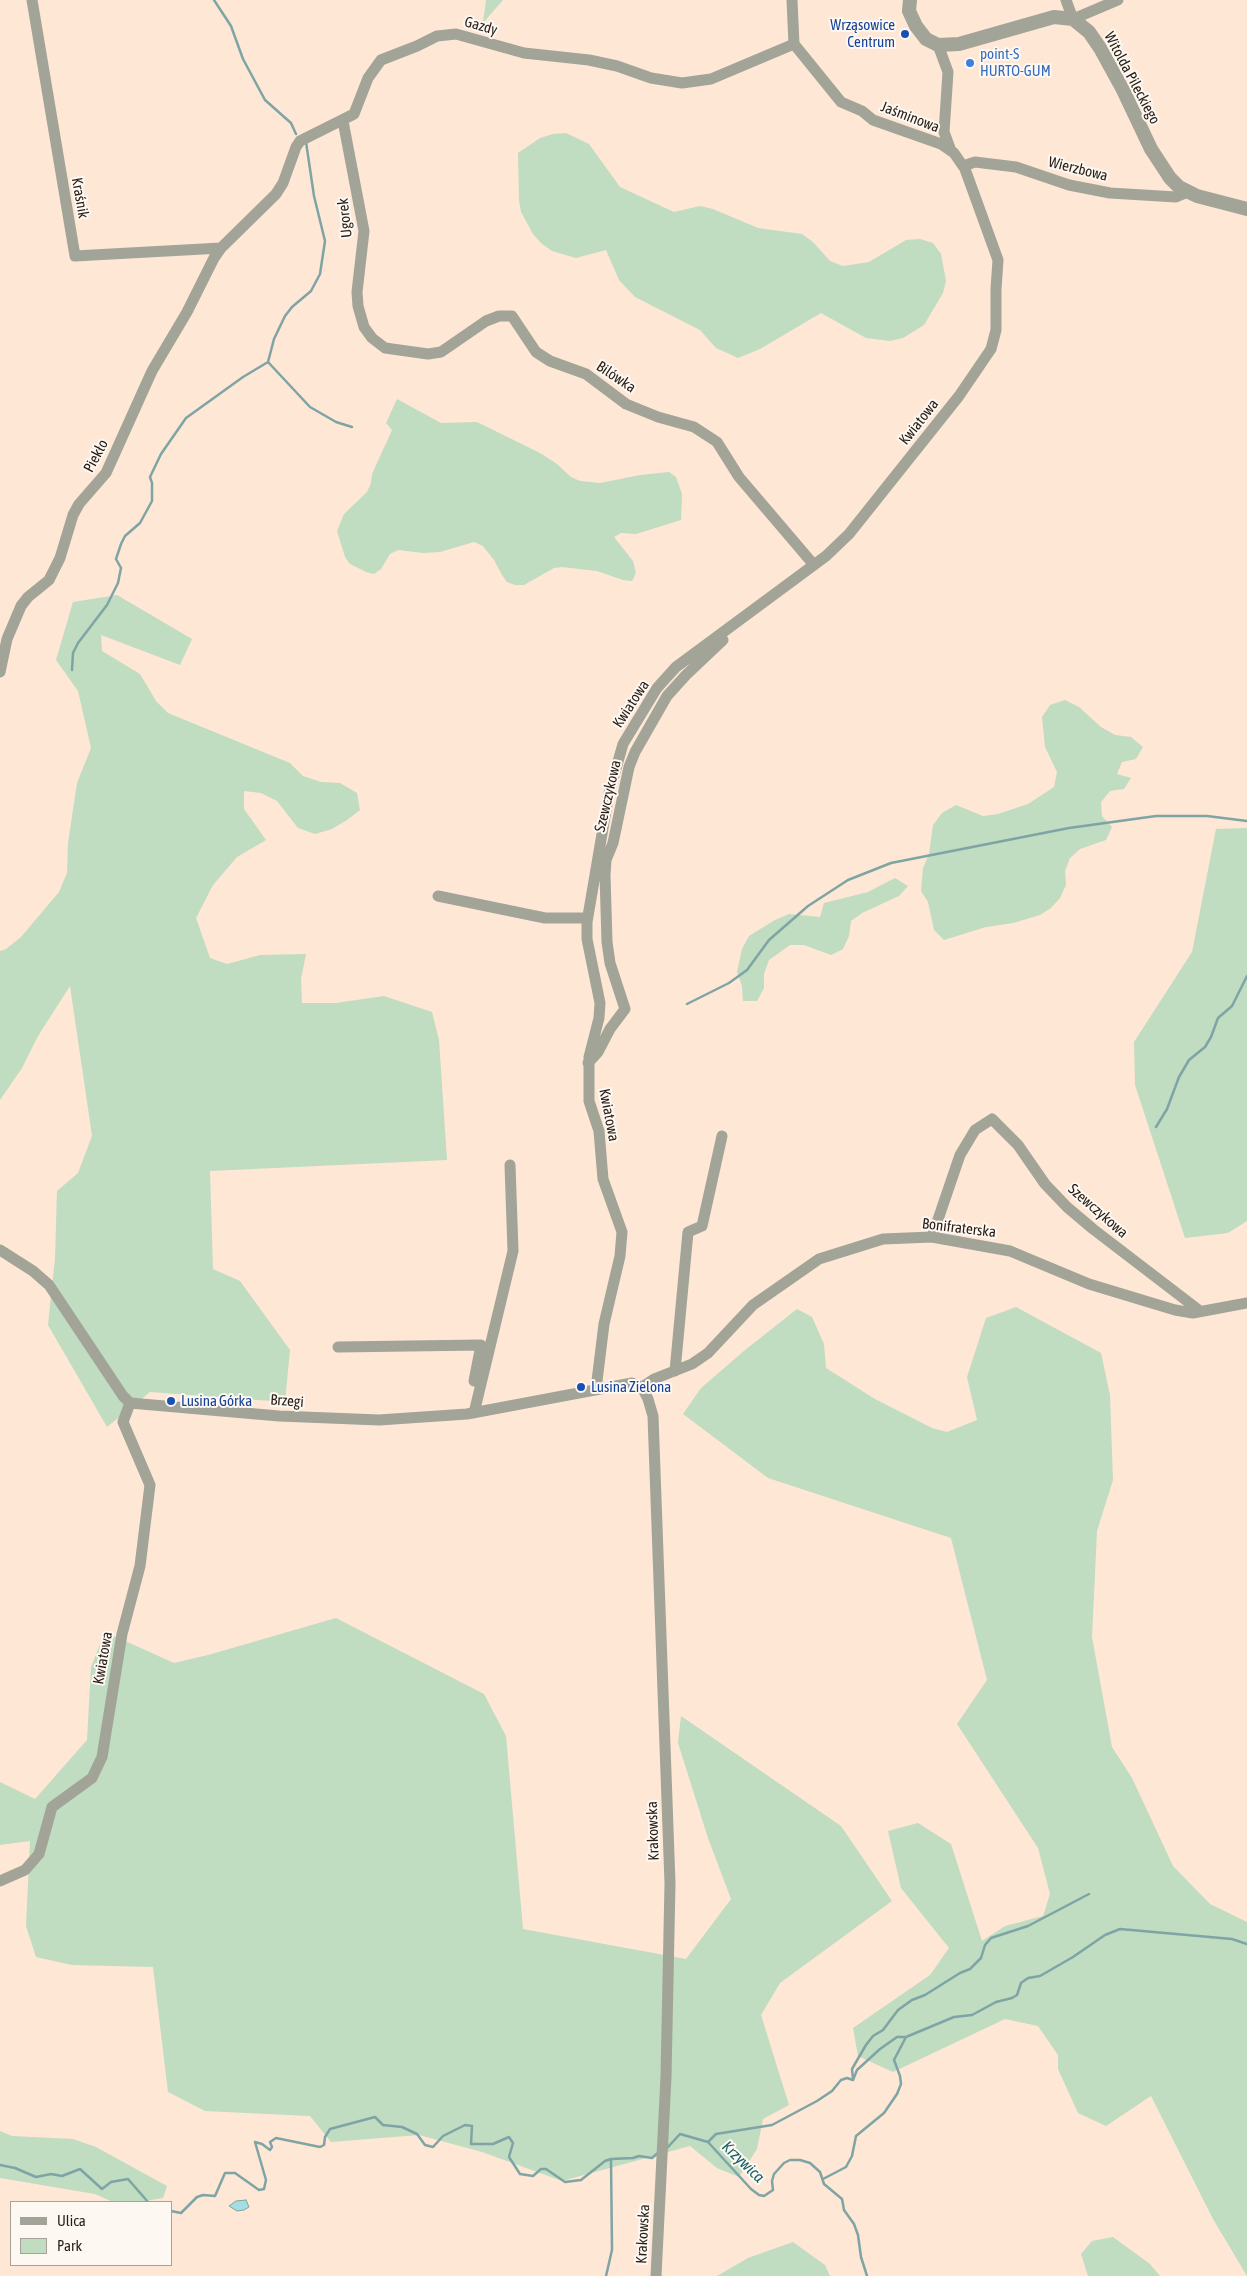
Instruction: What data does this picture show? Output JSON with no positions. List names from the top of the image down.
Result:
{
  "streets": {
    "street": [
      "Gazdy",
      "Witolda Pileckiego",
      "Jaśminowa",
      "Wierzbowa",
      "Kraśnik",
      "Ugorek",
      "Bilówka",
      "Kwiatowa",
      "Piekło",
      "Szewczykowa",
      "Bonifraterska",
      "Brzegi",
      "Krakowska"
    ]
  },
  "crossings": [
    ["Gazdy", "Jaśminowa"],
    ["Gazdy", "Kraśnik"],
    ["Gazdy", "Ugorek"],
    ["Gazdy", "Piekło"],
    ["Witolda Pileckiego", "Wierzbowa"],
    ["Jaśminowa", "Wierzbowa"],
    ["Jaśminowa", "Kwiatowa"],
    ["Wierzbowa", "Kwiatowa"],
    ["Kraśnik", "Piekło"],
    ["Ugorek", "Bilówka"],
    ["Bilówka", "Kwiatowa"],
    ["Kwiatowa", "Szewczykowa"],
    ["Kwiatowa", "Brzegi"],
    ["Szewczykowa", "Bonifraterska"],
    ["Bonifraterska", "Brzegi"],
    ["Bonifraterska", "Krakowska"],
    ["Brzegi", "Krakowska"]
  ],
  "water": ["Krzywica"],
  "places": [
    "Wrząsowice Centrum",
    "point-S HURTO-GUM",
    "Lusina Zielona",
    "Lusina Górka"
  ],
  "legend": ["Ulica", "Park"]
}
